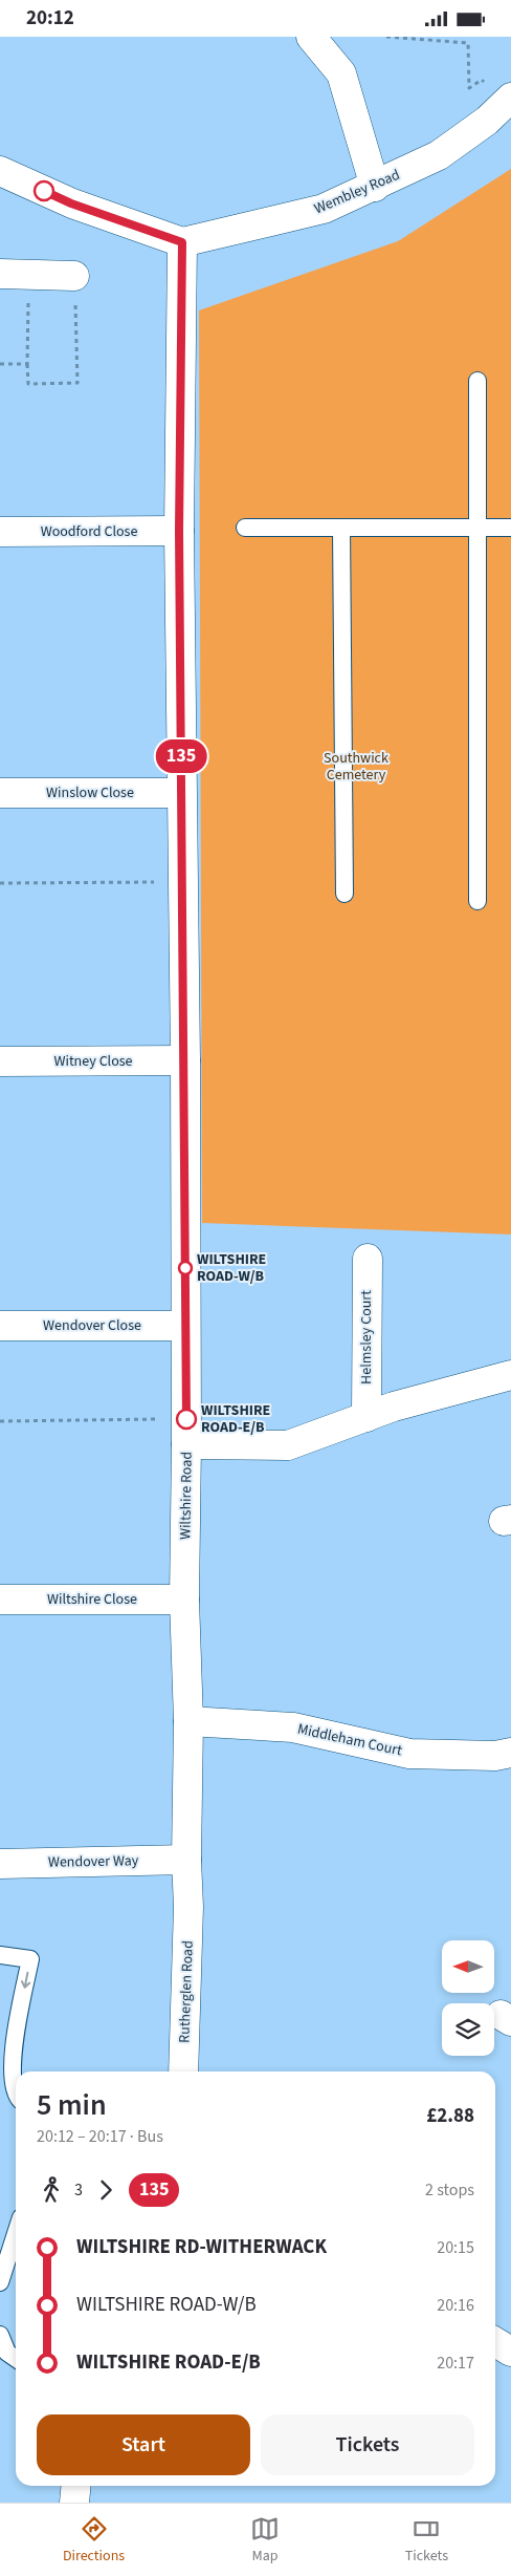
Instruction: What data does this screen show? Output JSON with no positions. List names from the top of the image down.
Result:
{
  "streets": {
    "street": [
      "Wembley Road",
      "Woodford Close",
      "Winslow Close",
      "Witney Close",
      "Wendover Close",
      "Helmsley Court",
      "Wiltshire Road",
      "Wiltshire Close",
      "Middleham Court",
      "Wendover Way",
      "Rutherglen Road"
    ]
  },
  "crossings": [
    ["Wembley Road", "Wiltshire Road"],
    ["Woodford Close", "Wiltshire Road"],
    ["Winslow Close", "Wiltshire Road"],
    ["Witney Close", "Wiltshire Road"],
    ["Wendover Close", "Wiltshire Road"],
    ["Wiltshire Road", "Wiltshire Close"],
    ["Wiltshire Road", "Middleham Court"],
    ["Wiltshire Road", "Wendover Way"],
    ["Wiltshire Road", "Rutherglen Road"]
  ],
  "parks": ["Southwick Cemetery"],
  "places": ["WILTSHIRE ROAD-W/B", "WILTSHIRE ROAD-E/B"],
  "lines": ["bus line 135"],
  "north": "left",
  "page": {
    "status": "20:12",
    "on_map": "135",
    "heading": ["5 min", "20:12 – 20:17 · Bus", "£2.88"],
    "legs": ["3", "135", "2 stops"],
    "list": [
      {
        "name": "WILTSHIRE RD-WITHERWACK",
        "value": "20:15"
      },
      {
        "name": "WILTSHIRE ROAD-W/B",
        "value": "20:16"
      },
      {
        "name": "WILTSHIRE ROAD-E/B",
        "value": "20:17"
      }
    ],
    "buttons": ["Start", "Tickets"],
    "tabs": ["Directions", "Map", "Tickets"]
  }
}
